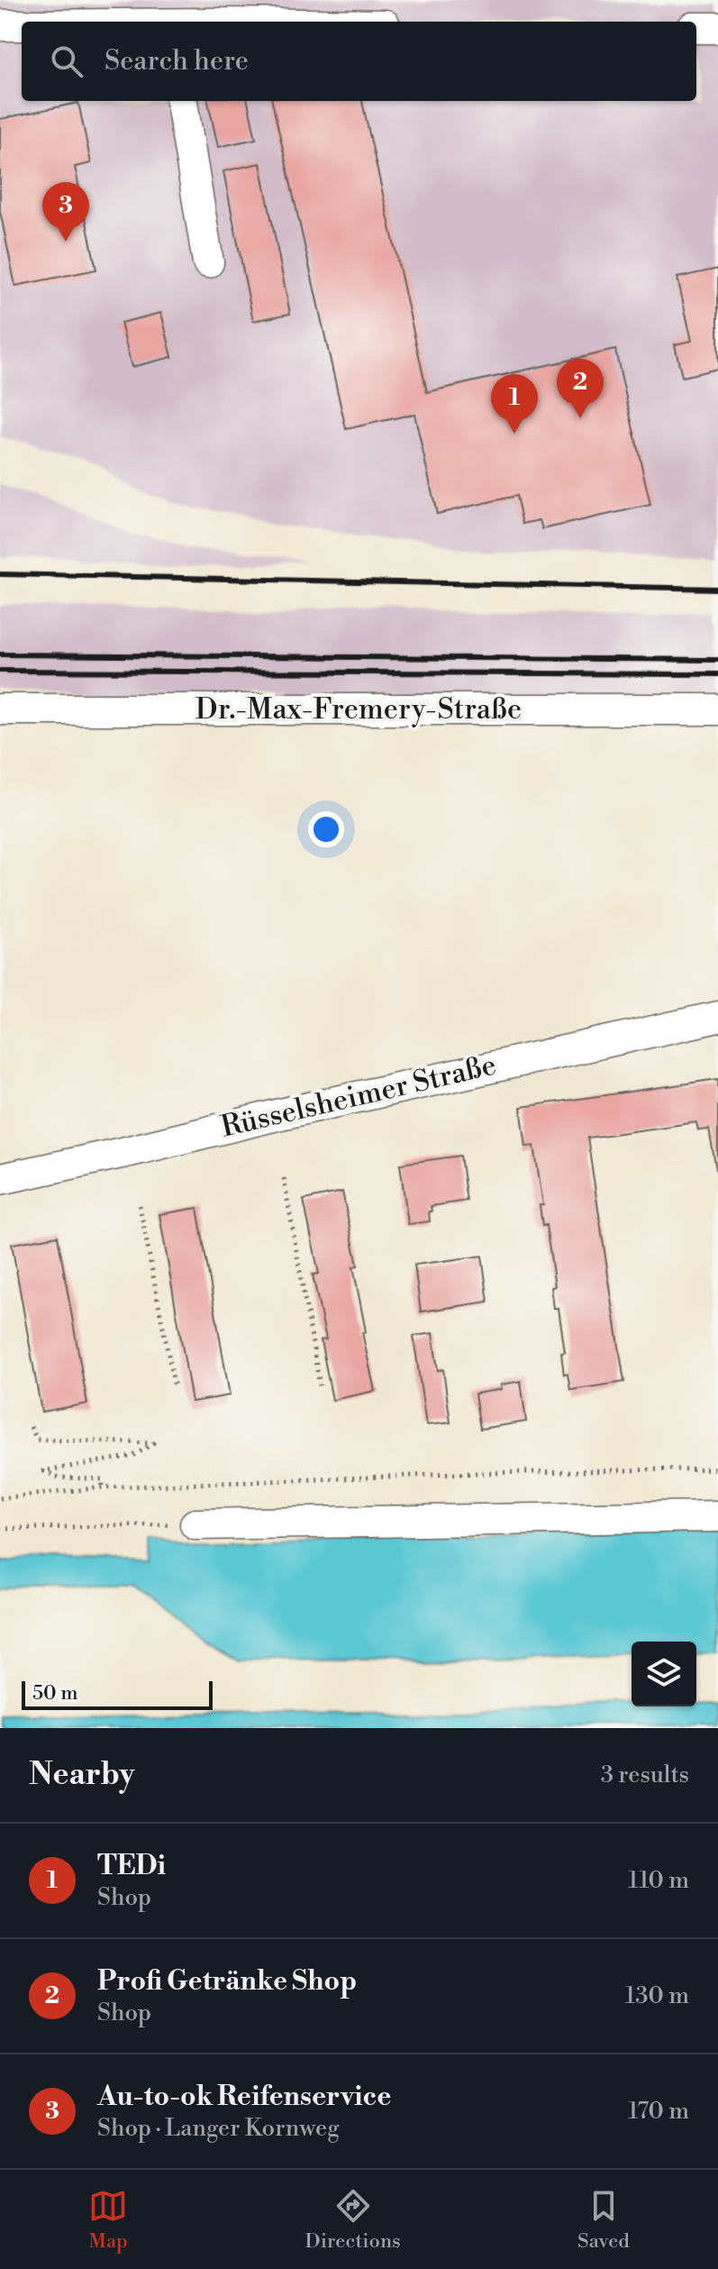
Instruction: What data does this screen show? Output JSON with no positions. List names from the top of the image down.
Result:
{
  "streets": {
    "street": ["Dr.-Max-Fremery-Straße", "Rüsselsheimer Straße"]
  },
  "scale_bar": "50 m",
  "page": {
    "search": "Search here",
    "pins": ["3", "2", "1"],
    "scale": "50 m",
    "heading": ["Nearby", "3 results"],
    "list": [
      {
        "mark": "1",
        "name": "TEDi",
        "note": "Shop",
        "value": "110 m"
      },
      {
        "mark": "2",
        "name": "Profi Getränke Shop",
        "note": "Shop",
        "value": "130 m"
      },
      {
        "mark": "3",
        "name": "Au-to-ok Reifenservice",
        "note": "Shop · Langer Kornweg",
        "value": "170 m"
      }
    ],
    "nav": ["Map", "Directions", "Saved"]
  }
}
